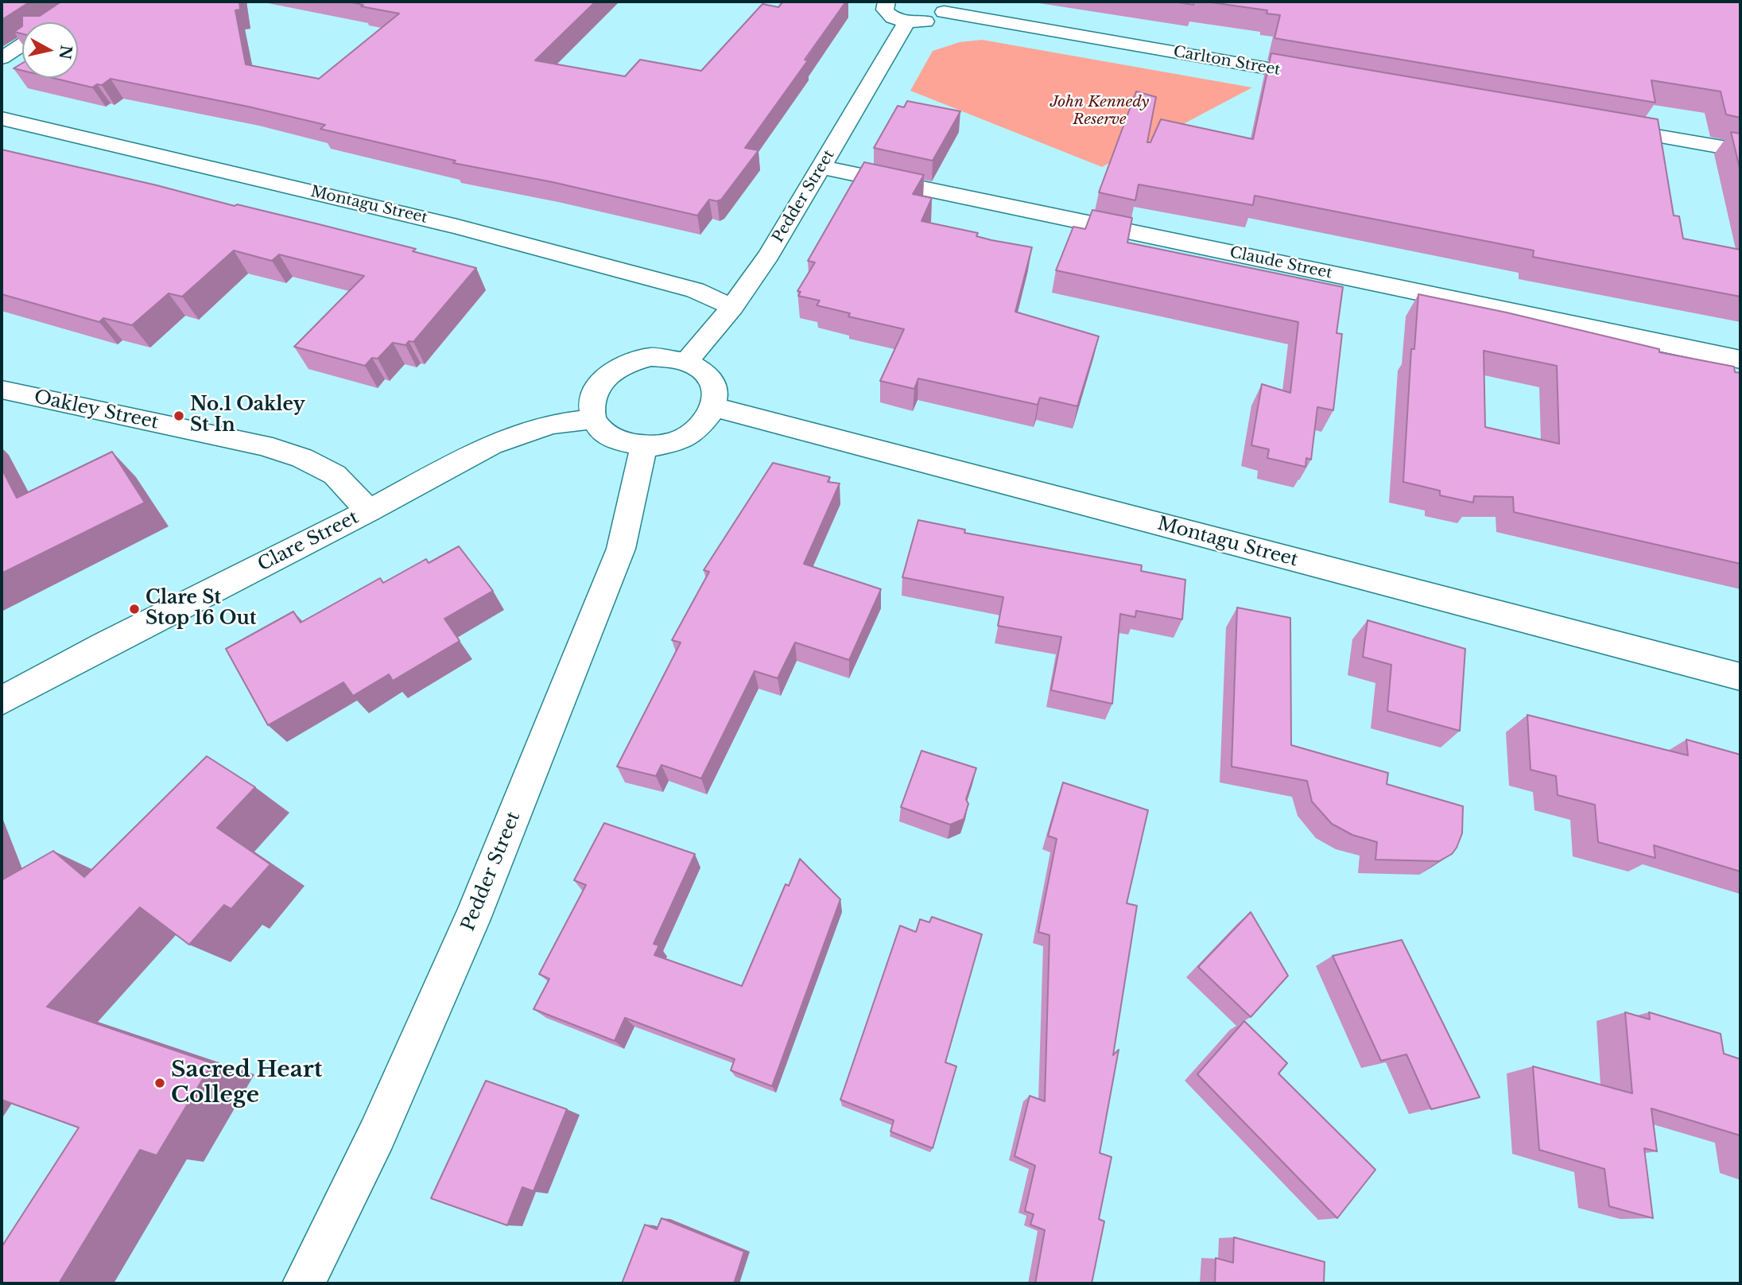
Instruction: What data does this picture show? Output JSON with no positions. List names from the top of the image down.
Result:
{
  "streets": {
    "street": [
      "Carlton Street",
      "Pedder Street",
      "Montagu Street",
      "Claude Street",
      "Oakley Street",
      "Clare Street"
    ]
  },
  "crossings": [
    ["Pedder Street", "Montagu Street"],
    ["Pedder Street", "Claude Street"],
    ["Pedder Street", "Clare Street"],
    ["Montagu Street", "Clare Street"],
    ["Oakley Street", "Clare Street"]
  ],
  "parks": ["John Kennedy Reserve"],
  "places": ["No.1 Oakley St In", "Clare St Stop 16 Out", "Sacred Heart College"],
  "north": "right"
}
